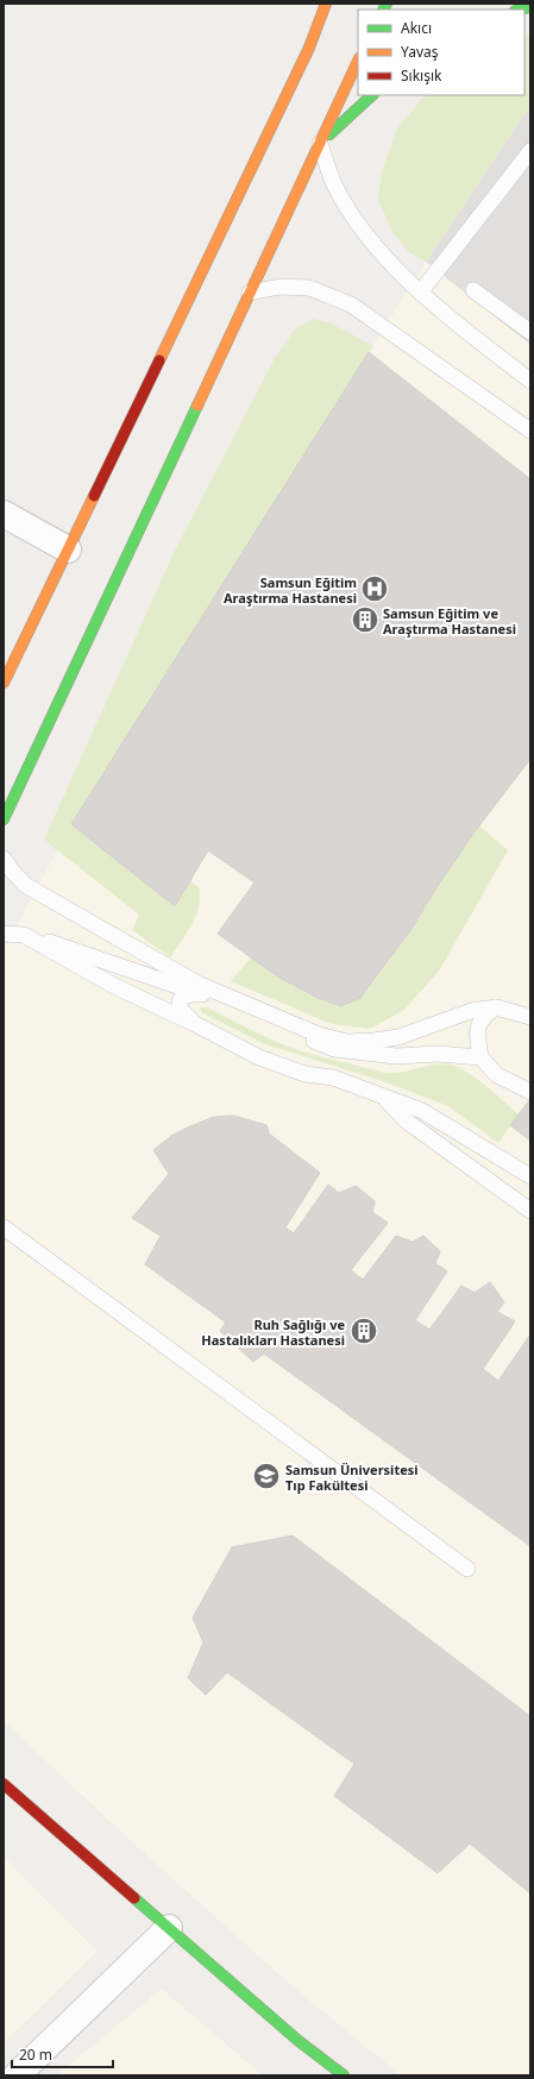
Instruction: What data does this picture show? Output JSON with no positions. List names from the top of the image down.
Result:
{
  "places": {
    "hospital": ["Samsun Eğitim Araştırma Hastanesi"],
    "building": ["Samsun Eğitim ve Araştırma Hastanesi", "Ruh Sağlığı ve Hastalıkları Hastanesi"],
    "school or university": ["Samsun Üniversitesi Tıp Fakültesi"]
  },
  "legend": ["Akıcı", "Yavaş", "Sıkışık"],
  "scale_bar": "20 m"
}
